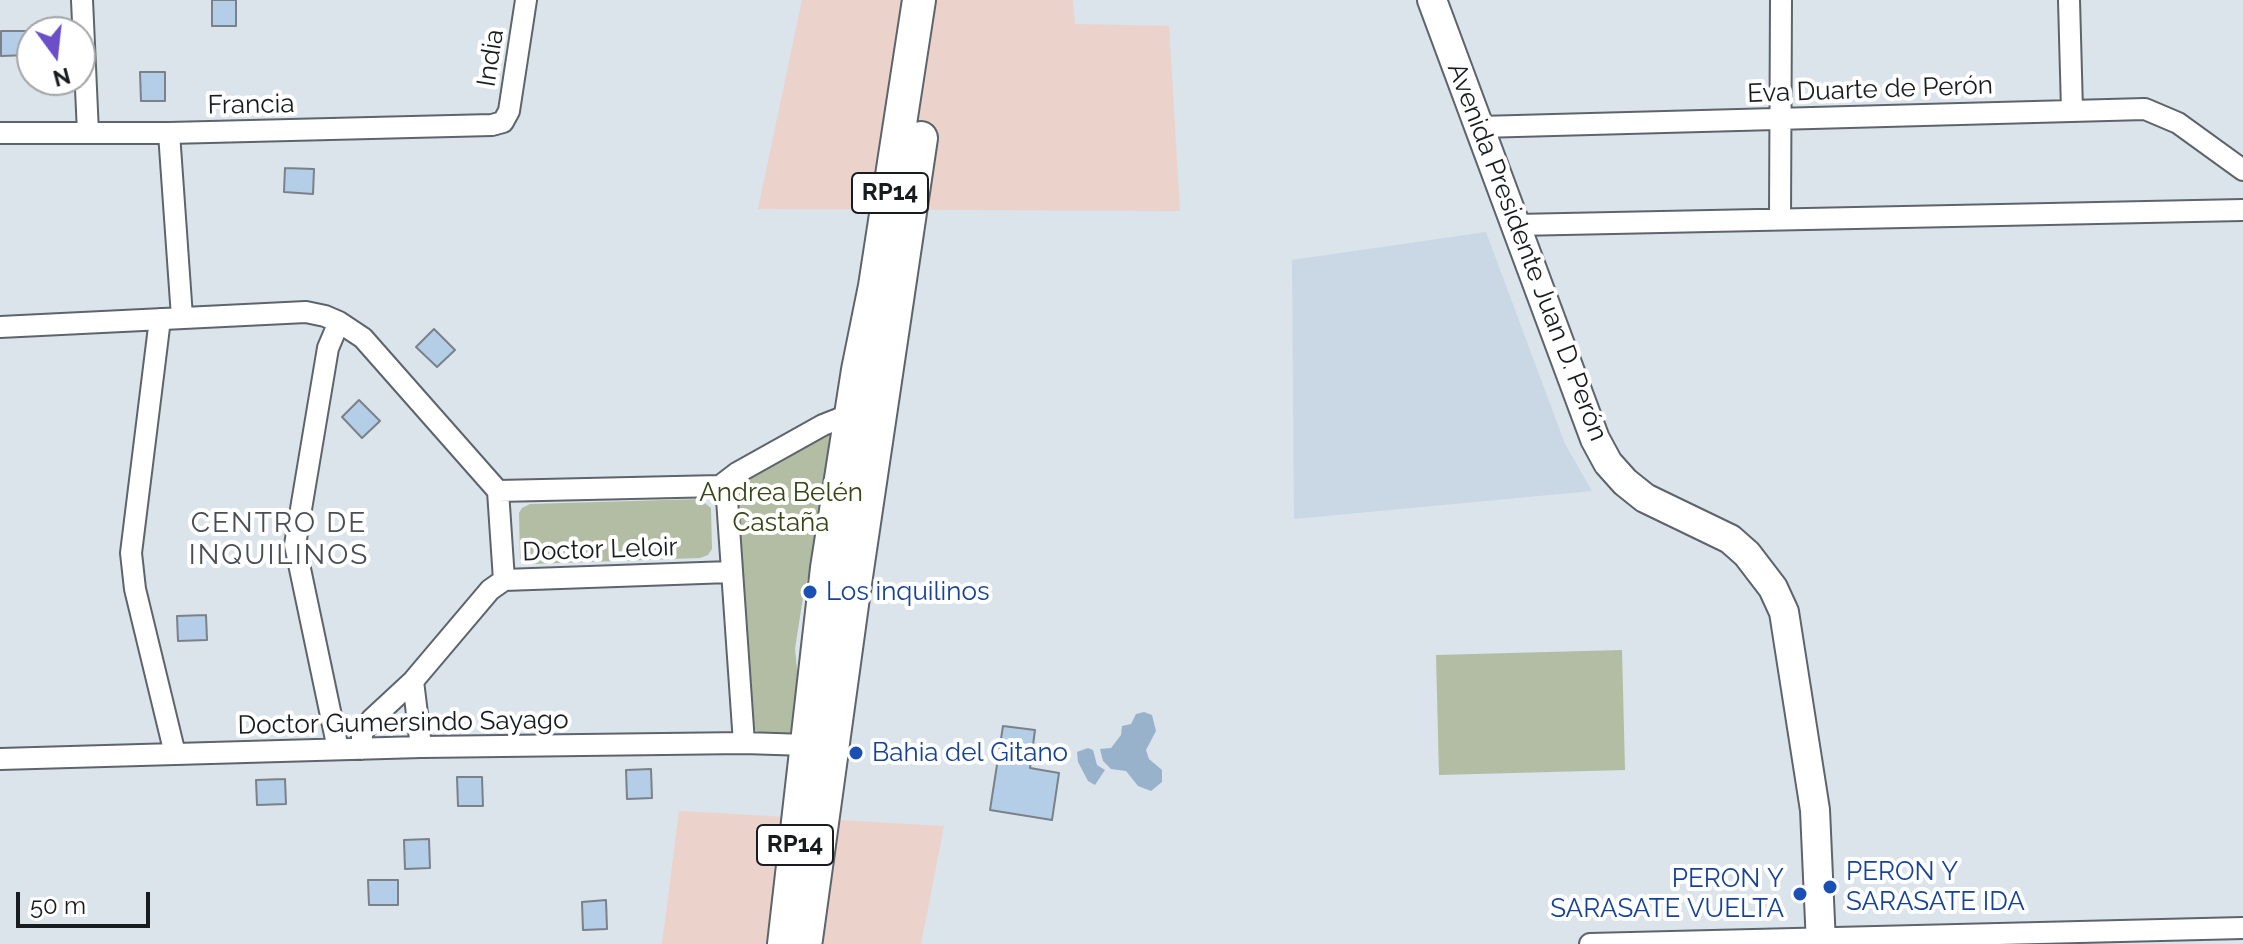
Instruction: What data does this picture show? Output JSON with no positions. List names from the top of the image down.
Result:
{
  "streets": {
    "main road": ["RP14", "Avenida Presidente Juan D. Perón"],
    "street": [
      "India",
      "Eva Duarte de Perón",
      "Francia",
      "Doctor Leloir",
      "Doctor Gumersindo Sayago"
    ]
  },
  "crossings": [
    ["India", "Francia"],
    ["Eva Duarte de Perón", "Avenida Presidente Juan D. Perón"],
    ["RP14", "Doctor Gumersindo Sayago"],
    ["Doctor Leloir", "Doctor Gumersindo Sayago"]
  ],
  "districts": ["CENTRO DE INQUILINOS"],
  "parks": ["Andrea Belén Castaña"],
  "places": [
    "Los inquilinos",
    "Bahia del Gitano",
    "PERON Y SARASATE IDA",
    "PERON Y SARASATE VUELTA"
  ],
  "scale_bar": "50 m",
  "north": "bottom"
}
